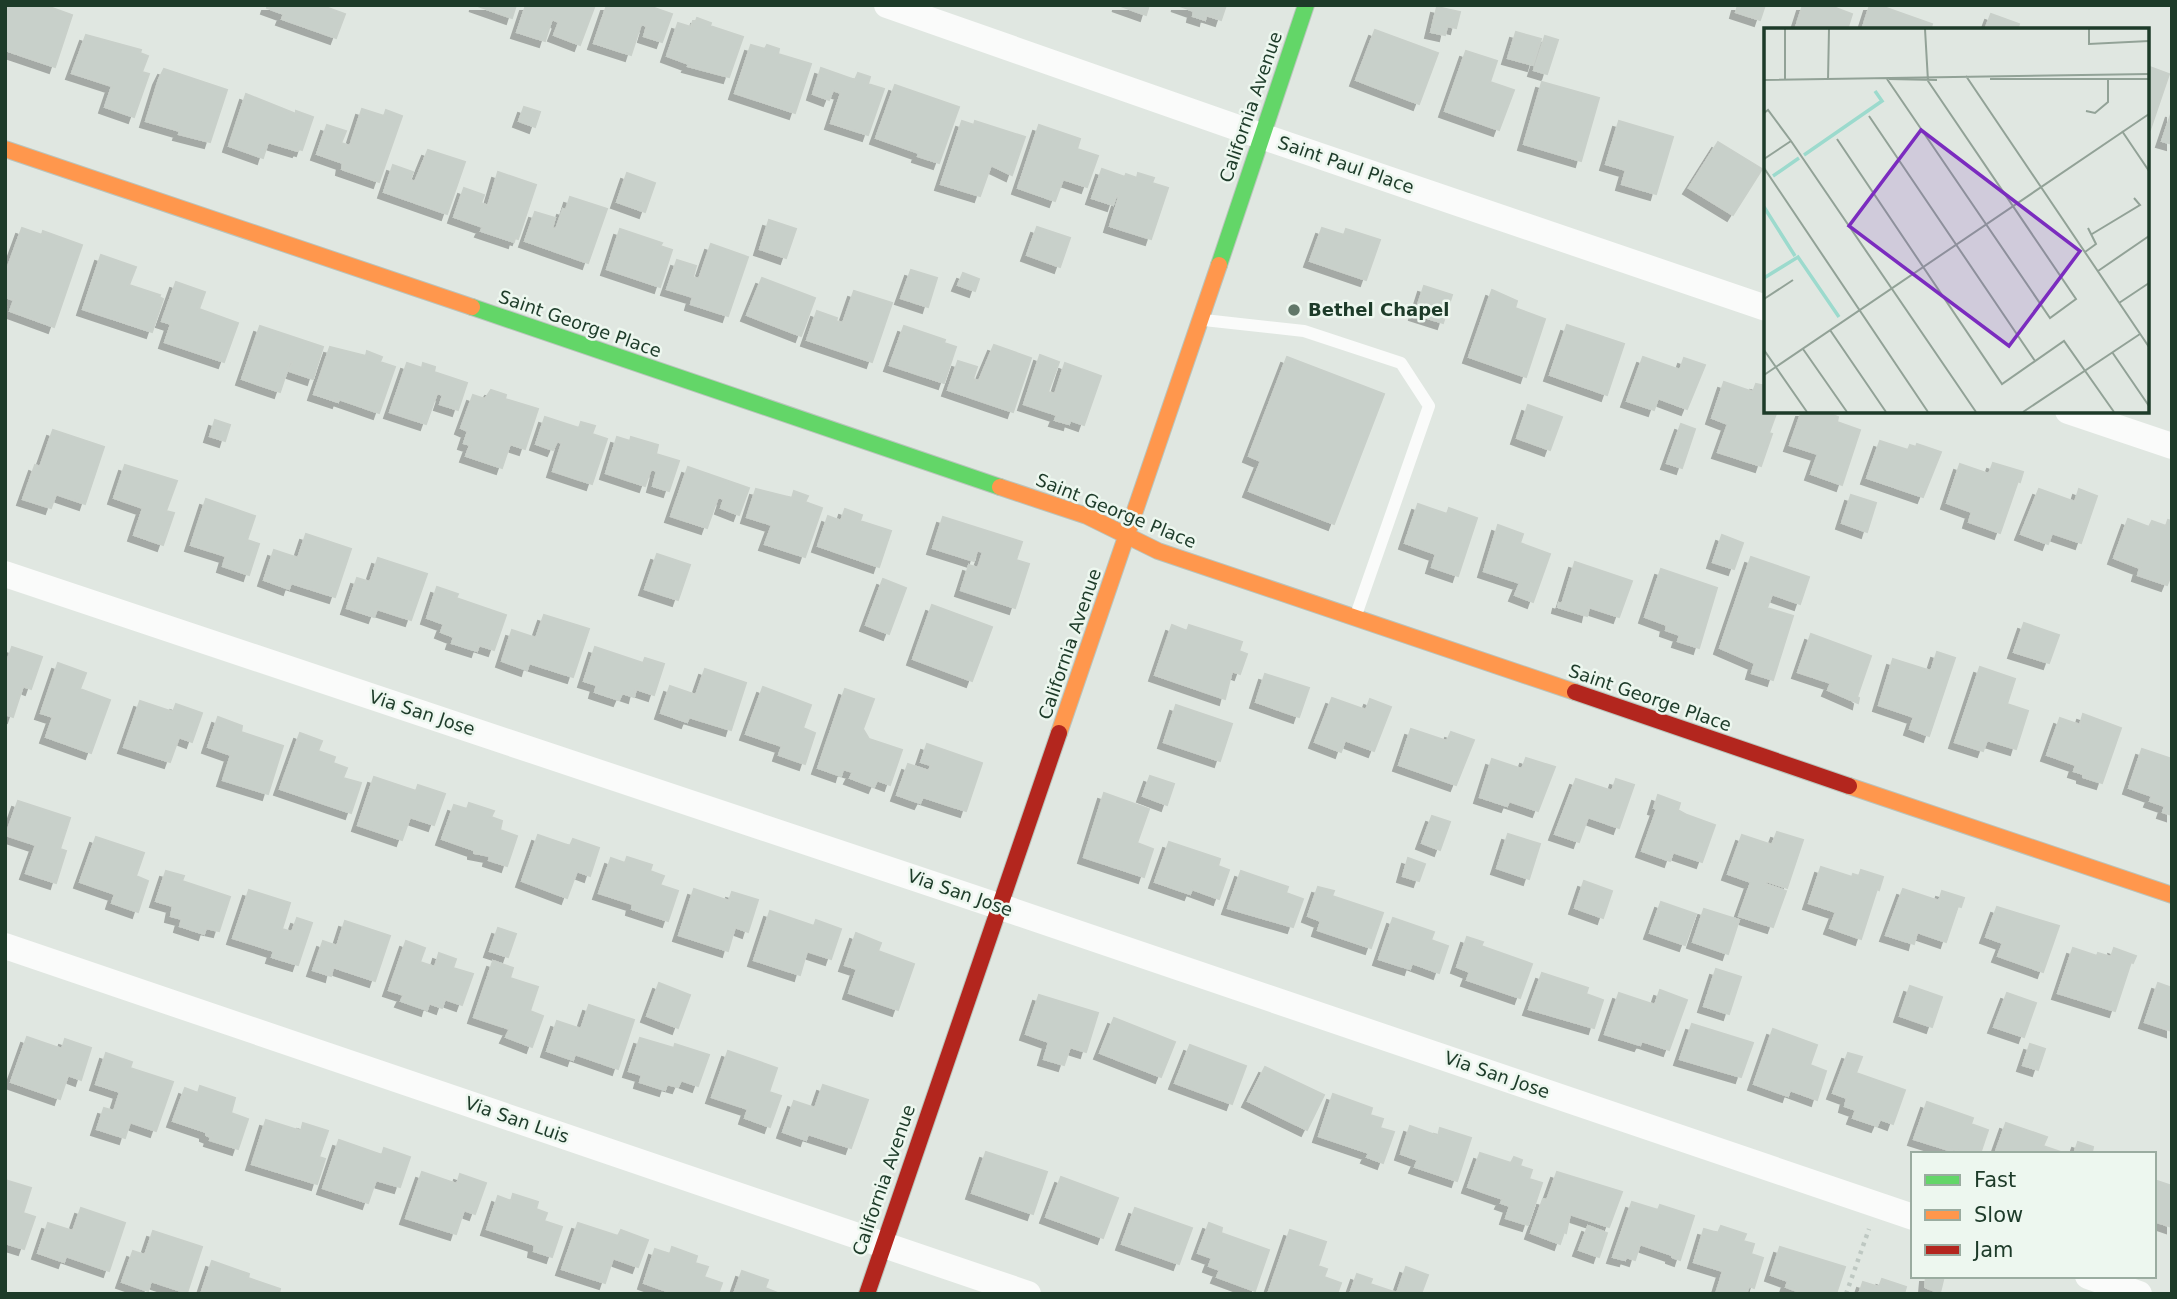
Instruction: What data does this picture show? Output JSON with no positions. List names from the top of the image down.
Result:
{
  "streets": {
    "street": [
      "California Avenue",
      "Saint Paul Place",
      "Saint George Place",
      "Via San Jose",
      "Via San Luis"
    ]
  },
  "crossings": [
    ["California Avenue", "Saint Paul Place"],
    ["California Avenue", "Saint George Place"],
    ["California Avenue", "Via San Jose"],
    ["California Avenue", "Via San Luis"]
  ],
  "places": ["Bethel Chapel"],
  "legend": ["Fast", "Slow", "Jam"]
}
